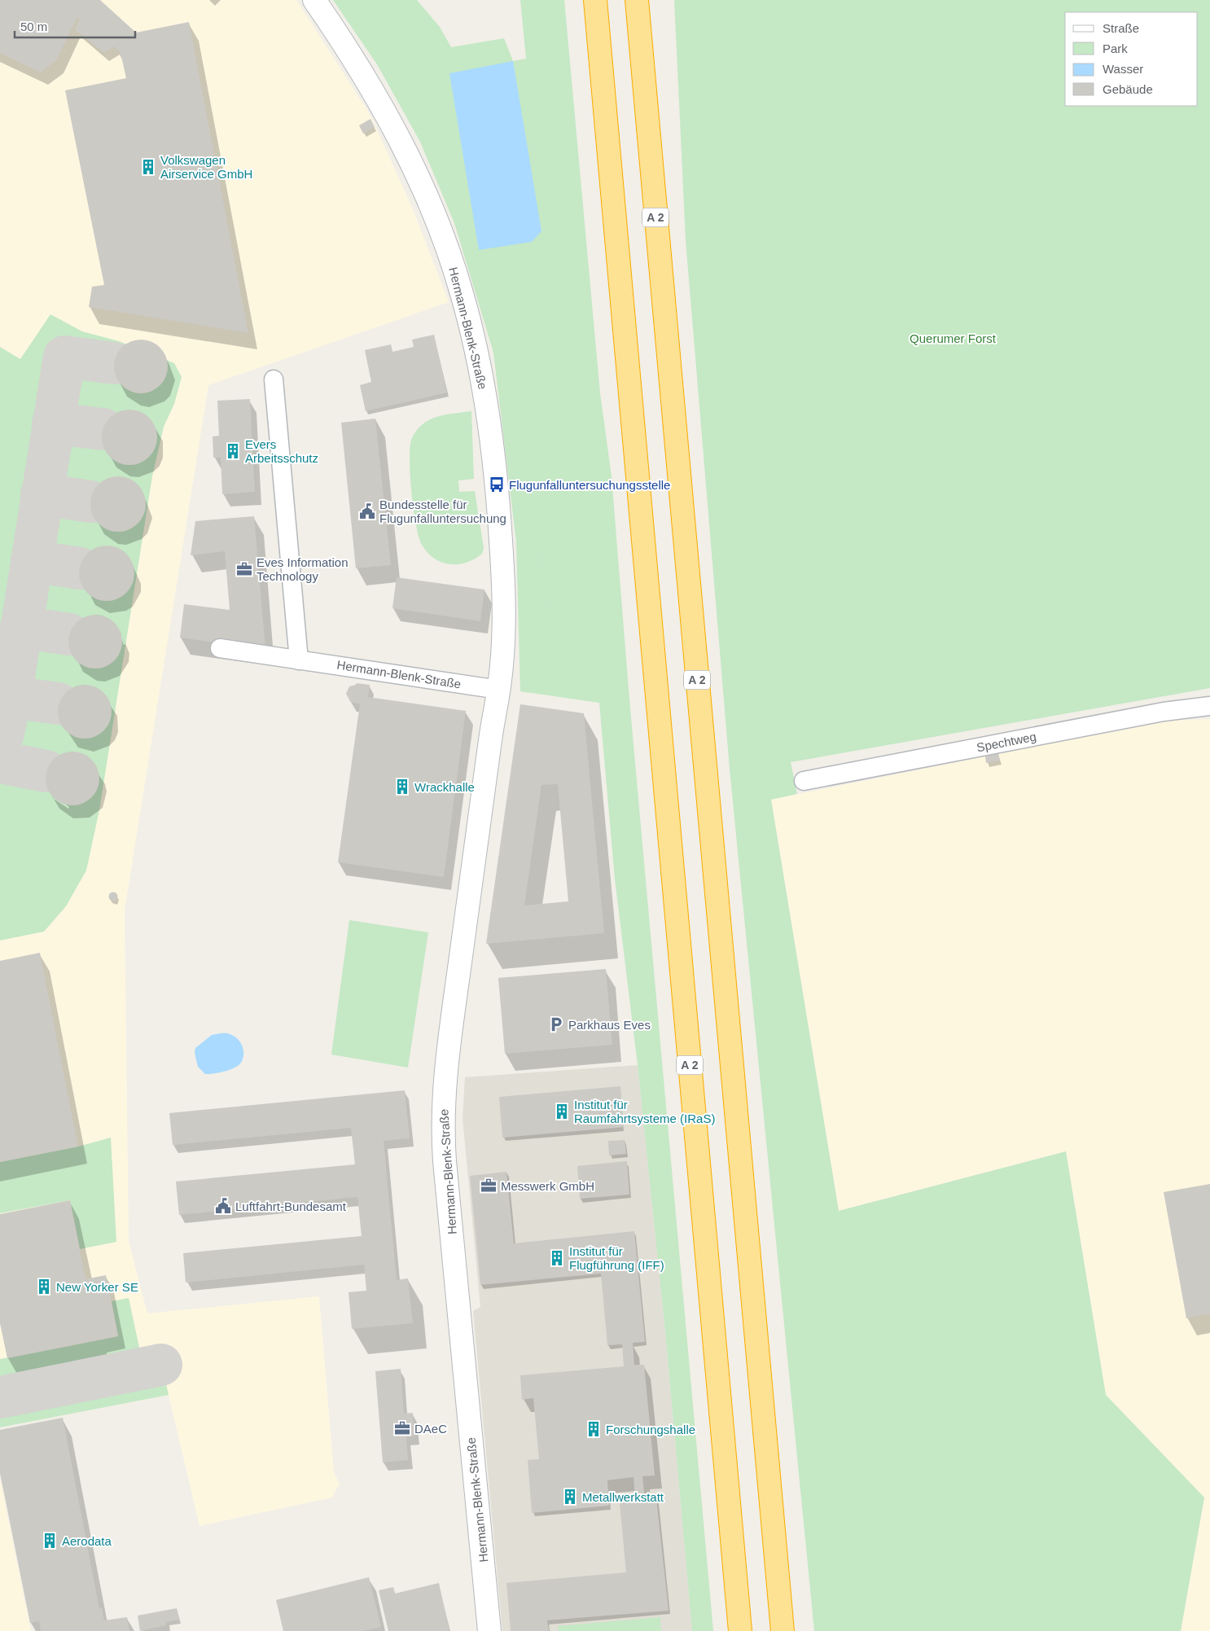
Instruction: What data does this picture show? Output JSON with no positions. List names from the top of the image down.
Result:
{
  "streets": {
    "highway": ["A 2"],
    "street": ["Hermann-Blenk-Straße", "Spechtweg"]
  },
  "parks": ["Querumer Forst"],
  "places": {
    "building": [
      "Volkswagen Airservice GmbH",
      "Evers Arbeitsschutz",
      "Wrackhalle",
      "Institut für Raumfahrtsysteme (IRaS)",
      "Institut für Flugführung (IFF)",
      "New Yorker SE",
      "Forschungshalle",
      "Metallwerkstatt",
      "Aerodata"
    ],
    "bus stop": ["Flugunfalluntersuchungsstelle"],
    "public building": ["Bundesstelle für Flugunfalluntersuchung", "Luftfahrt-Bundesamt"],
    "office": ["Eves Information Technology", "Messwerk GmbH", "DAeC"],
    "parking": ["Parkhaus Eves"]
  },
  "legend": [
    "Straße",
    "Park",
    "Wasser",
    "Gebäude"
  ],
  "scale_bar": "50 m"
}
